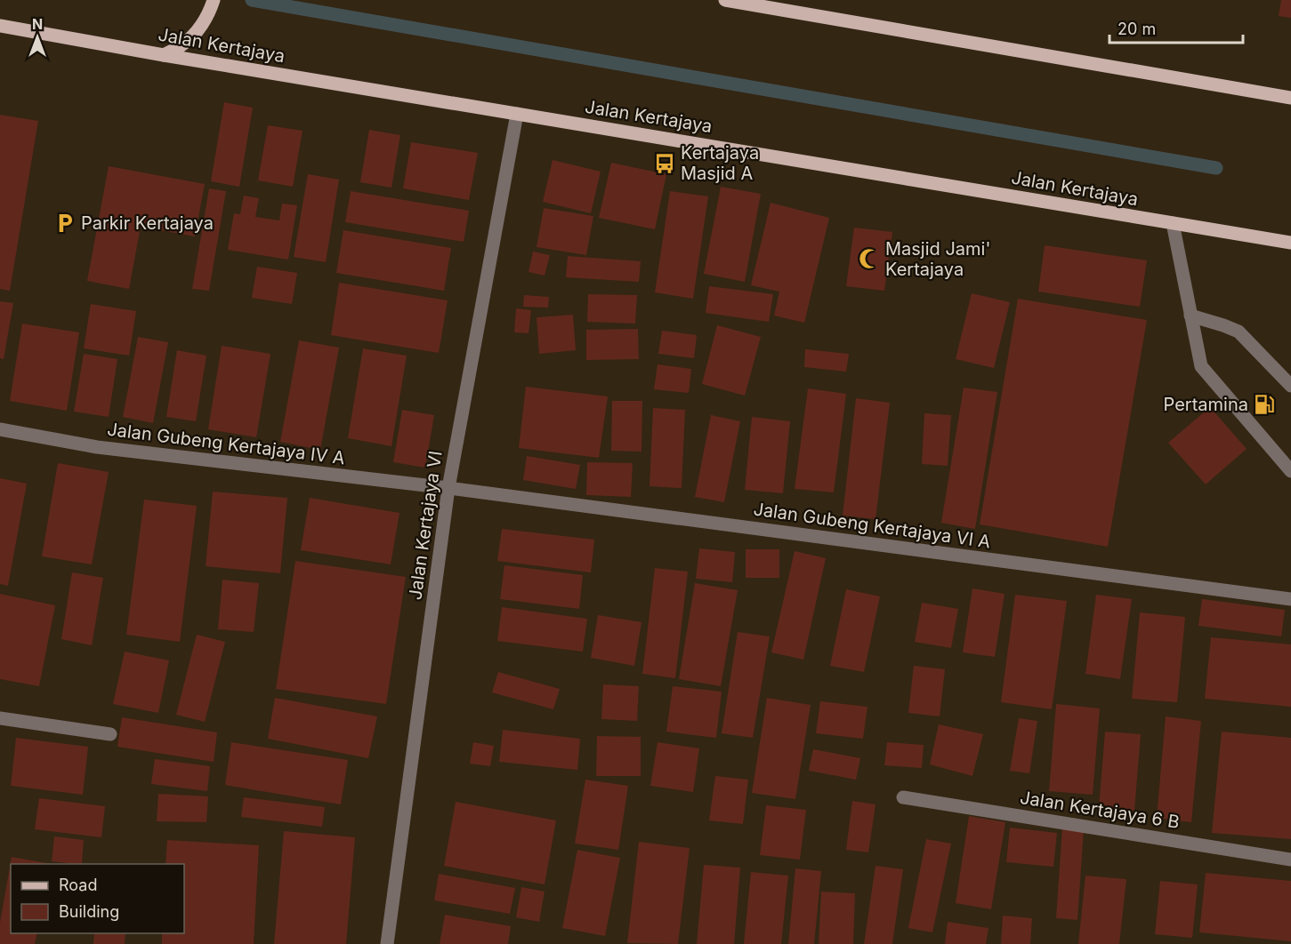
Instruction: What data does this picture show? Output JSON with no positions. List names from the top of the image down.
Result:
{
  "streets": {
    "main road": ["Jalan Kertajaya"],
    "street": [
      "Jalan Gubeng Kertajaya IV A",
      "Jalan Kertajaya VI",
      "Jalan Gubeng Kertajaya VI A",
      "Jalan Kertajaya 6 B"
    ]
  },
  "crossings": [
    ["Jalan Kertajaya", "Jalan Kertajaya VI"],
    ["Jalan Gubeng Kertajaya IV A", "Jalan Kertajaya VI"],
    ["Jalan Gubeng Kertajaya IV A", "Jalan Gubeng Kertajaya VI A"],
    ["Jalan Kertajaya VI", "Jalan Gubeng Kertajaya VI A"]
  ],
  "places": {
    "bus stop": ["Kertajaya Masjid A"],
    "parking": ["Parkir Kertajaya"],
    "mosque": ["Masjid Jami' Kertajaya"],
    "fuel station": ["Pertamina"]
  },
  "legend": ["Road", "Building"],
  "scale_bar": "20 m",
  "north": "top"
}
